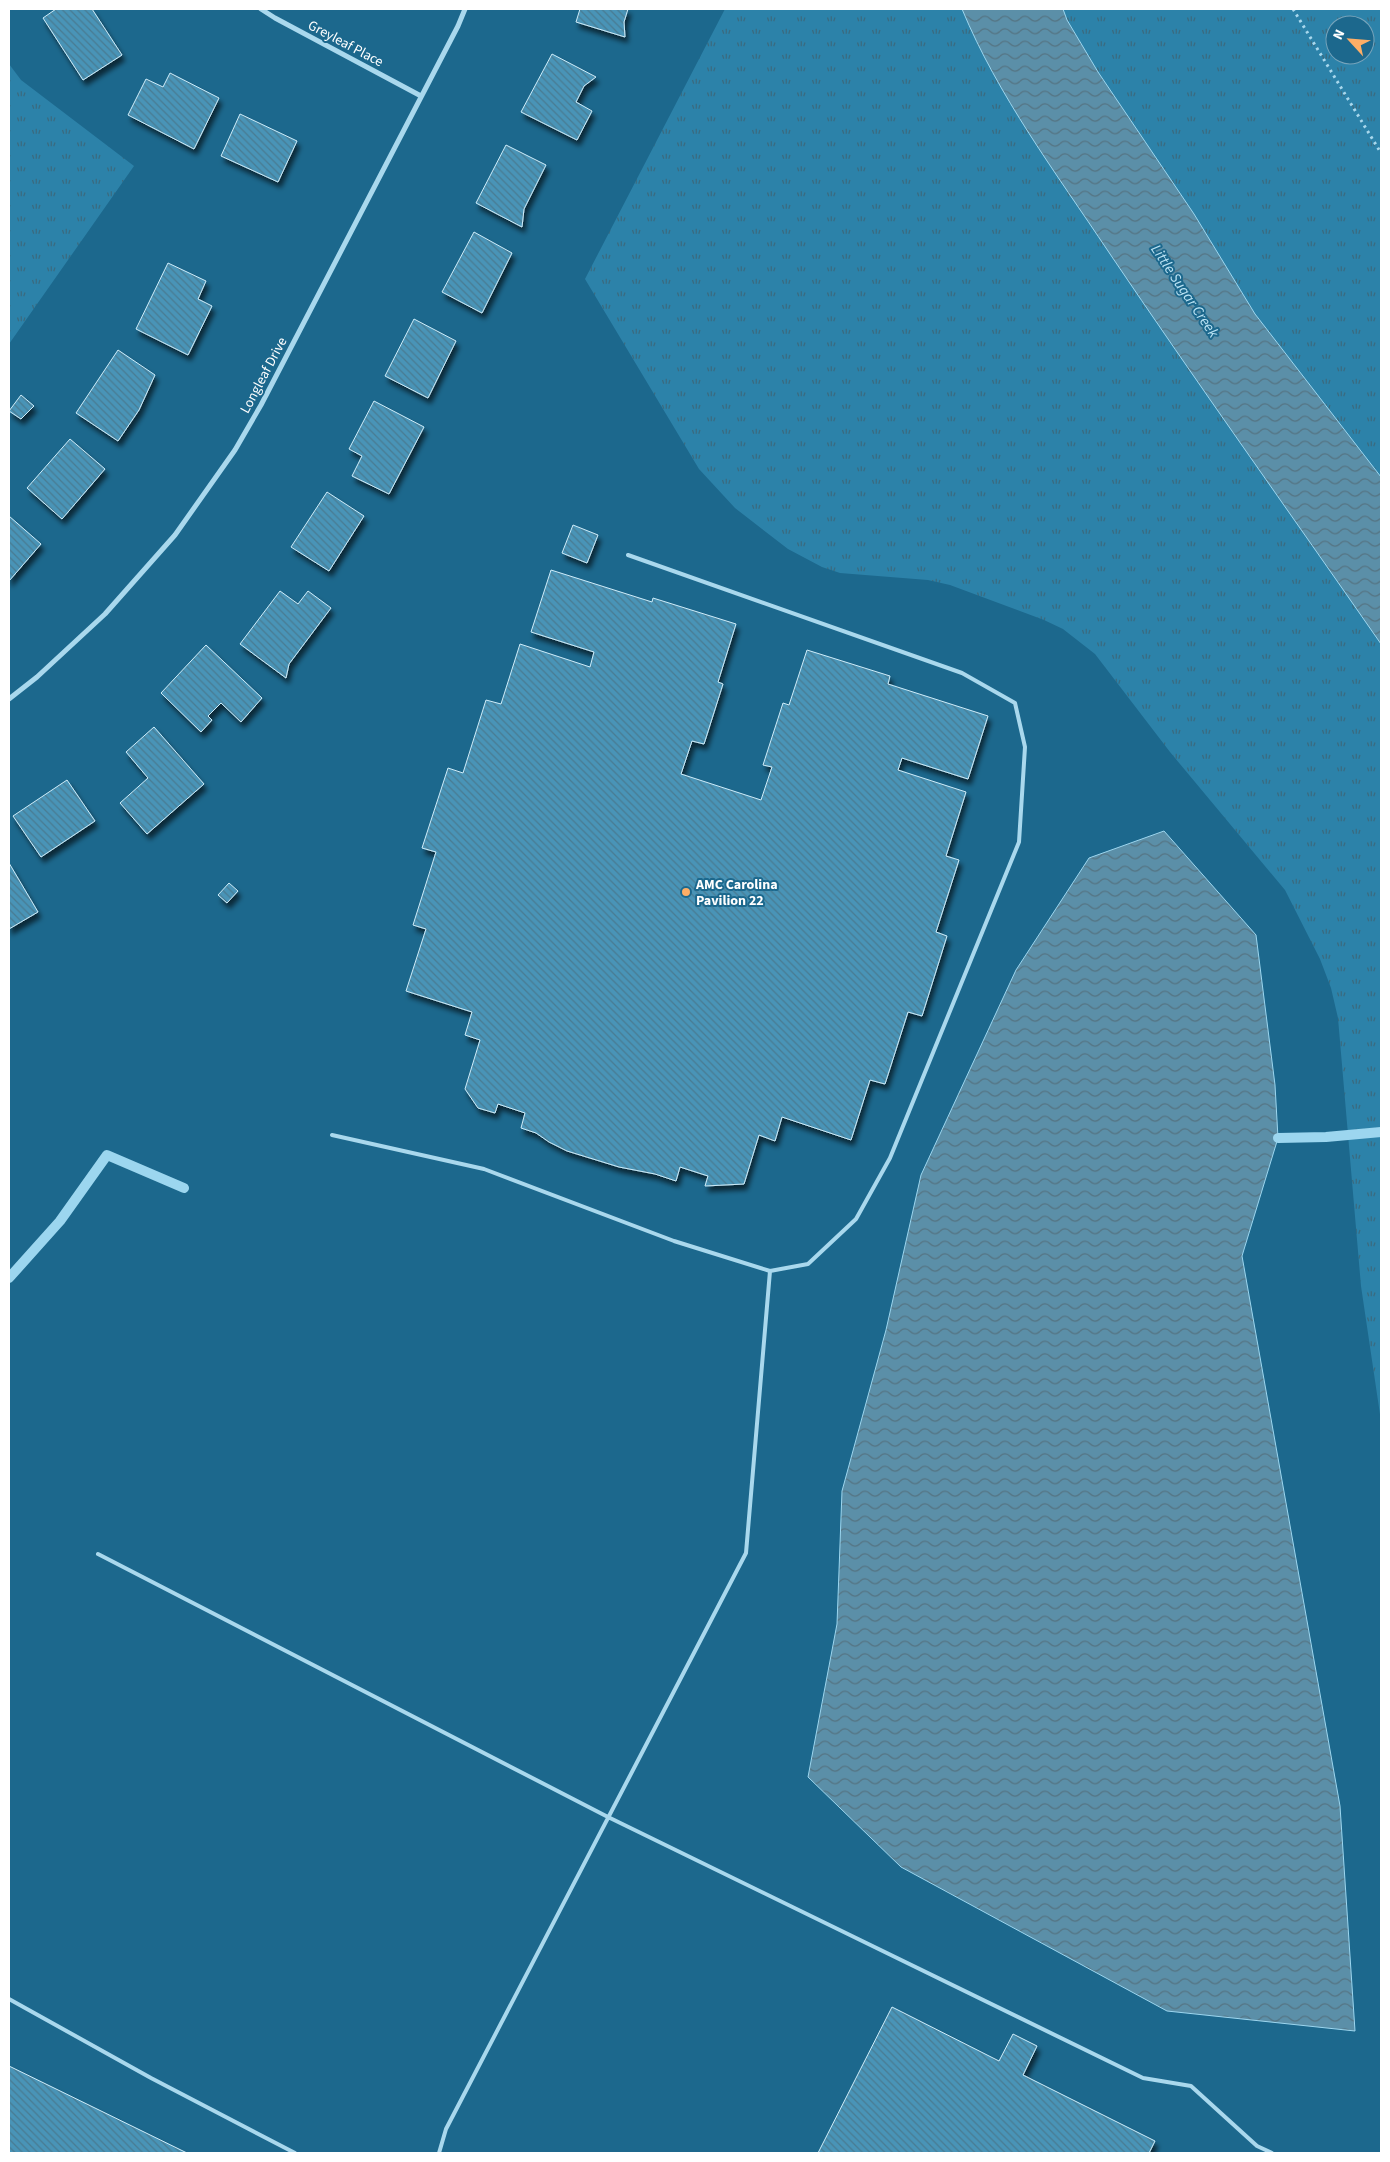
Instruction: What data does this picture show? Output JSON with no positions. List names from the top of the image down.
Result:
{
  "streets": {
    "street": ["Greyleaf Place", "Longleaf Drive"]
  },
  "crossings": [
    ["Greyleaf Place", "Longleaf Drive"]
  ],
  "water": ["Little Sugar Creek"],
  "places": ["AMC Carolina Pavilion 22"],
  "north": "top left"
}
